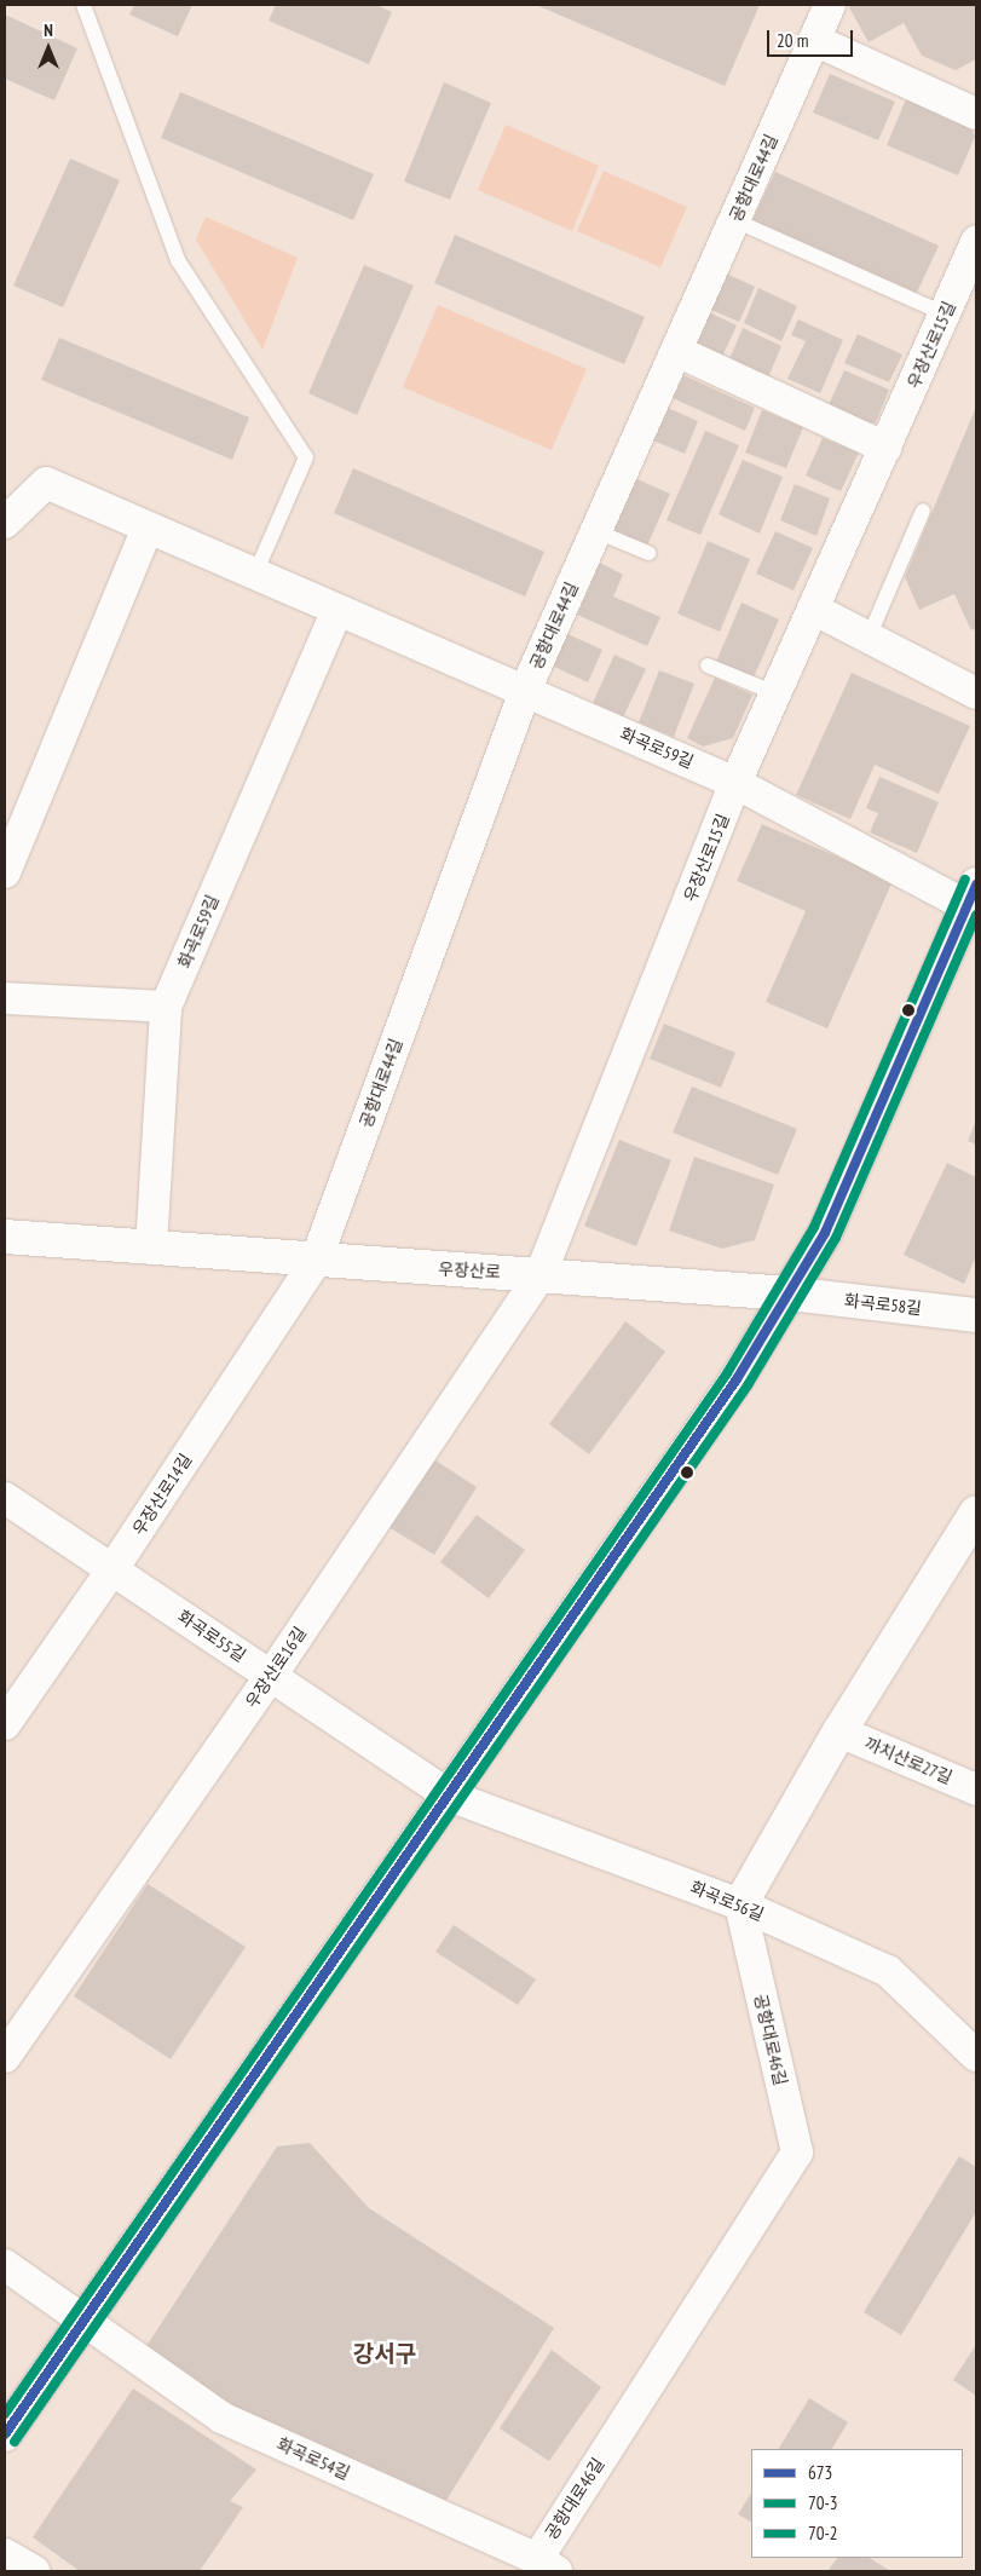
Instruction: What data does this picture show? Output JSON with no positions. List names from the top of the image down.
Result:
{
  "streets": {
    "main road": ["우장산로", "화곡로58길"],
    "street": [
      "공항대로44길",
      "우장산로15길",
      "화곡로59길",
      "우장산로14길",
      "화곡로55길",
      "우장산로16길",
      "까치산로27길",
      "화곡로56길",
      "공항대로46길",
      "화곡로54길"
    ]
  },
  "crossings": [
    ["공항대로44길", "화곡로59길"],
    ["공항대로44길", "우장산로"],
    ["공항대로44길", "우장산로14길"],
    ["우장산로15길", "화곡로59길"],
    ["우장산로15길", "우장산로"],
    ["우장산로15길", "우장산로16길"],
    ["우장산로", "화곡로58길"],
    ["우장산로", "우장산로14길"],
    ["우장산로", "우장산로16길"],
    ["우장산로14길", "화곡로55길"],
    ["화곡로55길", "우장산로16길"],
    ["화곡로55길", "화곡로56길"],
    ["화곡로56길", "공항대로46길"],
    ["공항대로46길", "화곡로54길"]
  ],
  "districts": ["강서구"],
  "lines": ["transit line 70-2", "transit line 673", "transit line 70-3"],
  "legend": ["673", "70-3", "70-2"],
  "scale_bar": "20 m",
  "north": "top"
}
